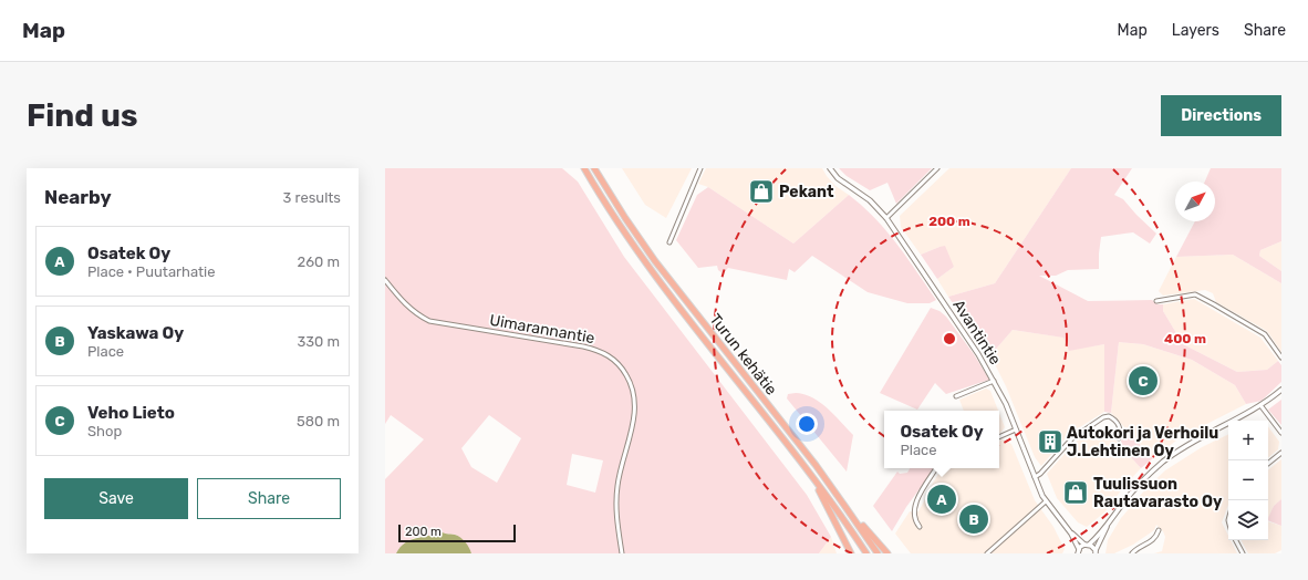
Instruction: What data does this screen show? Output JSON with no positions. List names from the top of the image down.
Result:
{
  "streets": {
    "highway": ["Turun kehätie"],
    "street": ["Uimarannantie", "Avantintie"]
  },
  "places": {
    "shop": ["Pekant", "Tuulissuon Rautavarasto Oy"],
    "building": ["Autokori ja Verhoilu J.Lehtinen Oy"]
  },
  "scale_bar": "200 m",
  "north": "top right",
  "page": {
    "header": "Map",
    "nav": ["Map", "Layers", "Share"],
    "buttons": [
      "Directions",
      ["Save", "Share"]
    ],
    "title": "Find us",
    "heading": ["Nearby", "3 results"],
    "list": [
      {
        "mark": "A",
        "name": "Osatek Oy",
        "note": "Place · Puutarhatie",
        "value": "260 m"
      },
      {
        "mark": "B",
        "name": "Yaskawa Oy",
        "note": "Place",
        "value": "330 m"
      },
      {
        "mark": "C",
        "name": "Veho Lieto",
        "note": "Shop",
        "value": "580 m"
      }
    ],
    "pins": ["C", "A", "B"],
    "popup": ["Osatek Oy", "Place"],
    "map_buttons": ["+", "−"],
    "scale": "200 m"
  },
  "rings": ["200 m", "400 m"]
}
